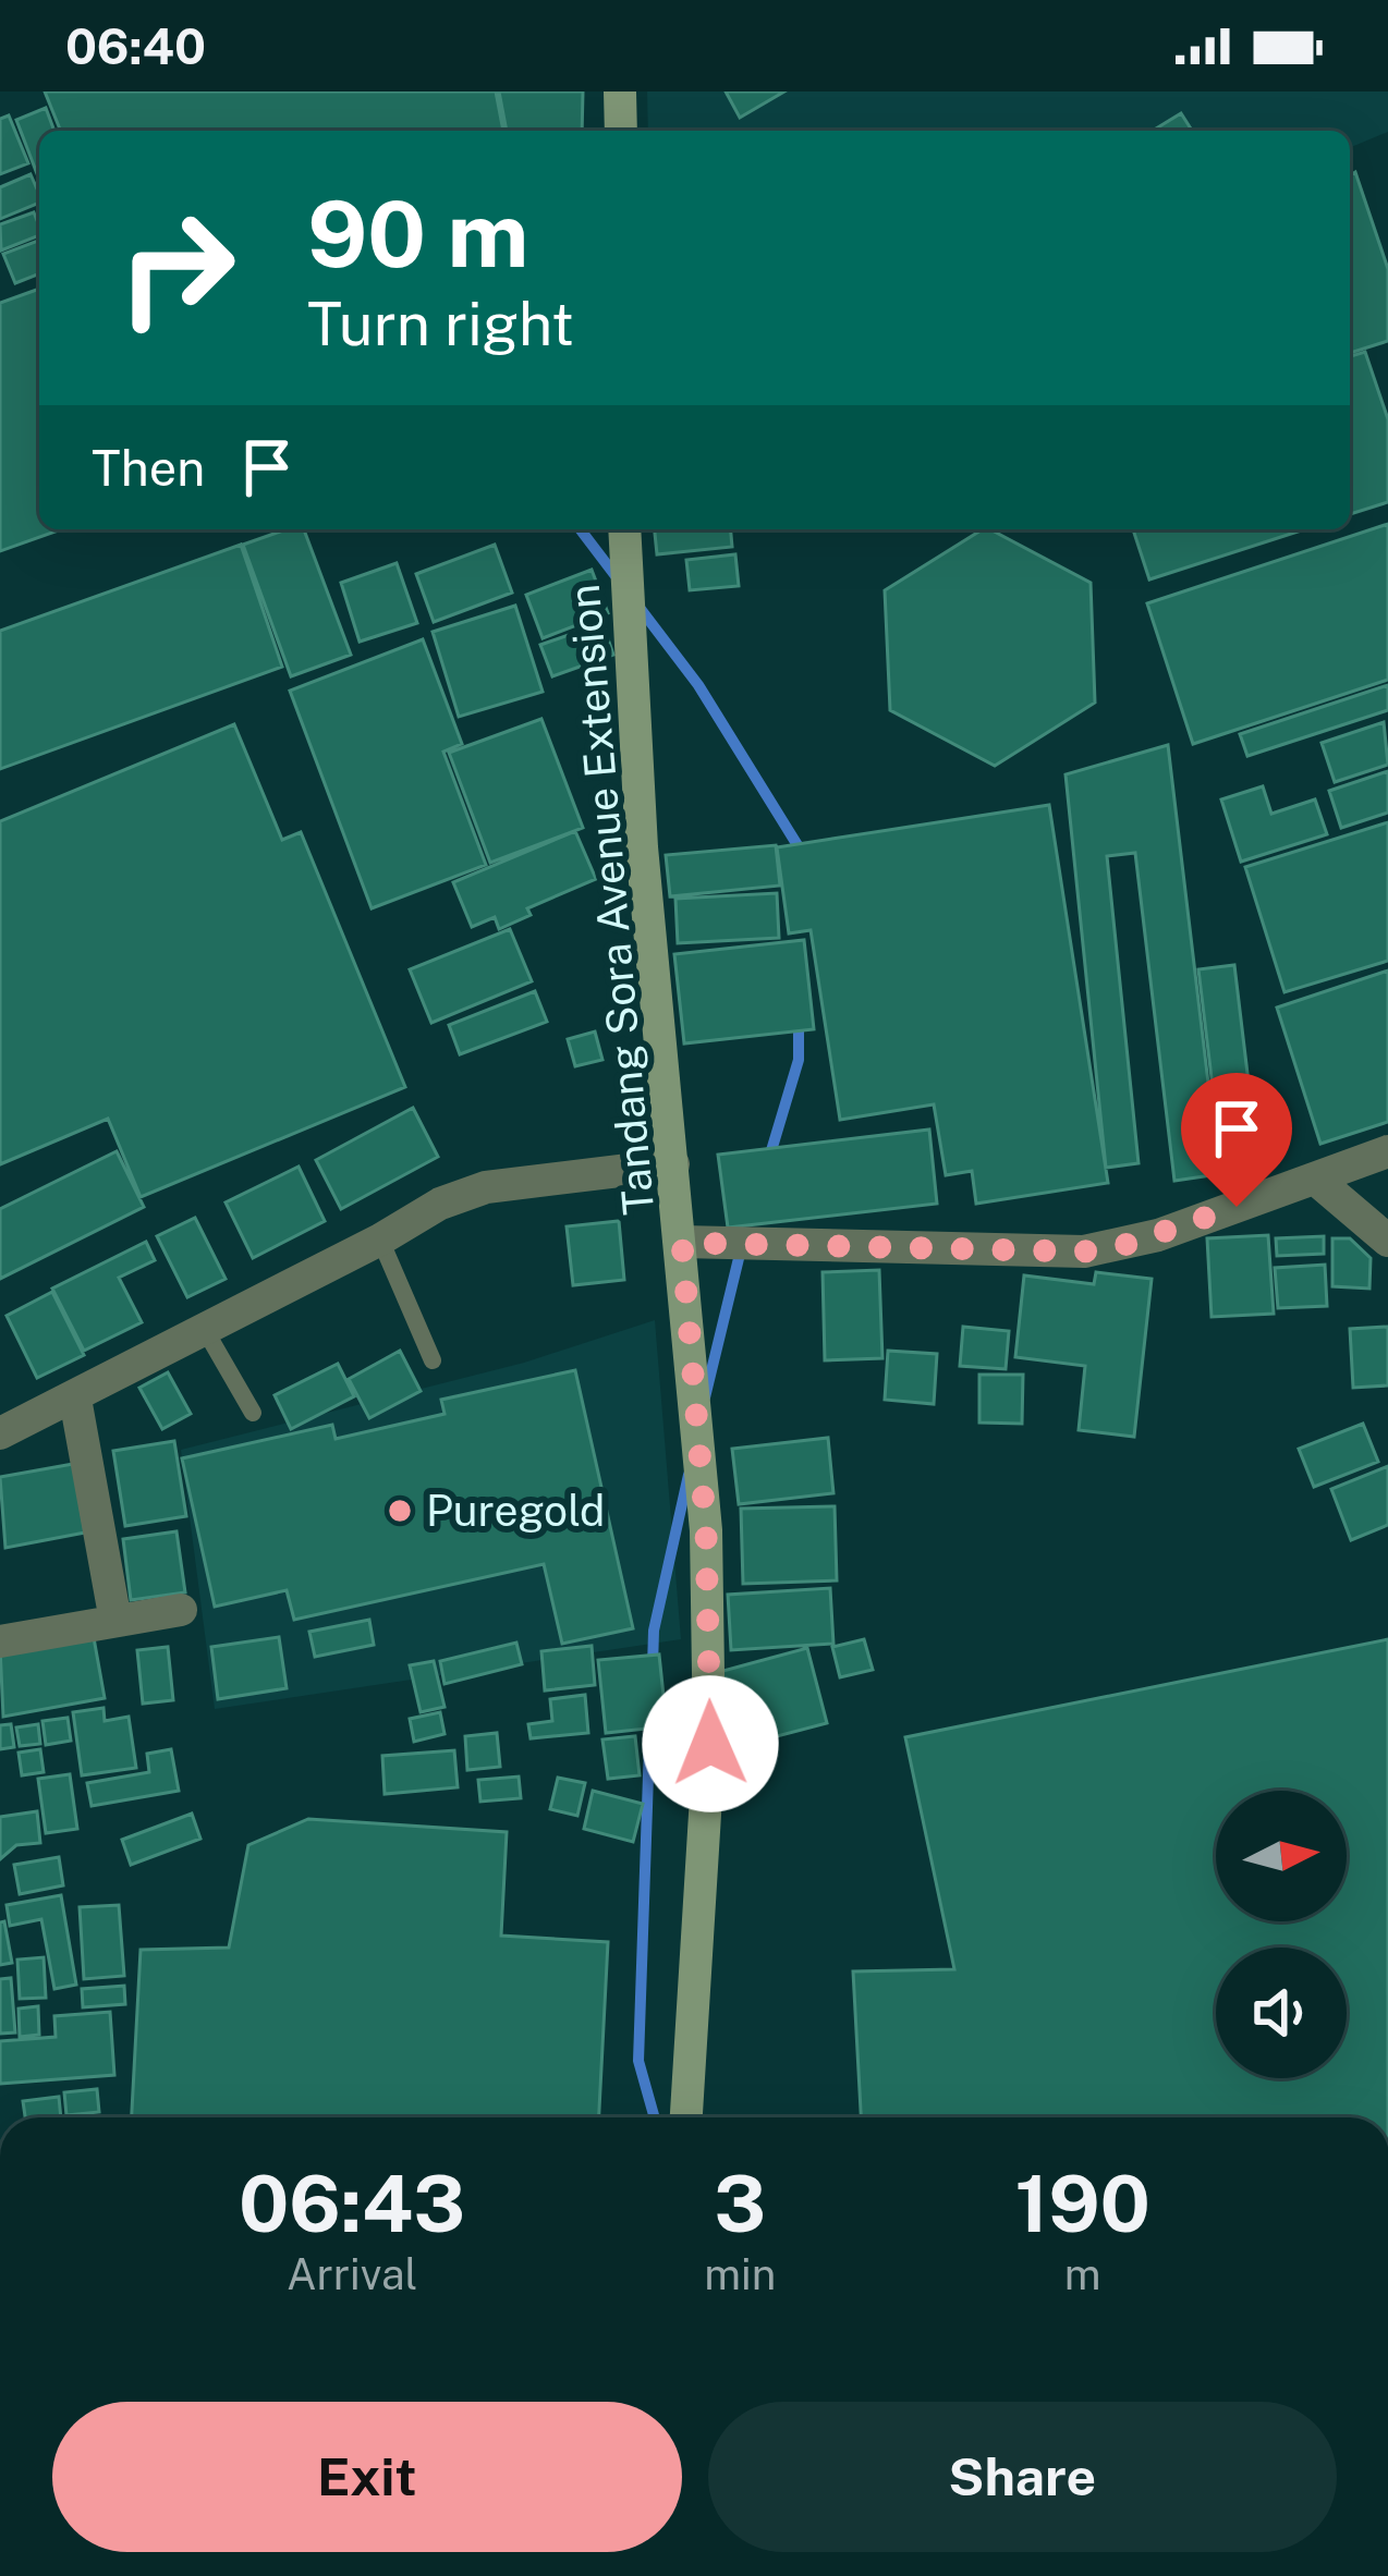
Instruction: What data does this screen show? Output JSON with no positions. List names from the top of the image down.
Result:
{
  "streets": {
    "main road": ["Tandang Sora Avenue Extension"]
  },
  "places": ["Puregold"],
  "north": "right",
  "page": {
    "status": "06:40",
    "turn": ["90 m", "Turn right"],
    "then": "Then",
    "eta": [
      "06:43",
      "Arrival",
      "3",
      "min",
      "190",
      "m"
    ],
    "buttons": ["Exit", "Share"]
  }
}
